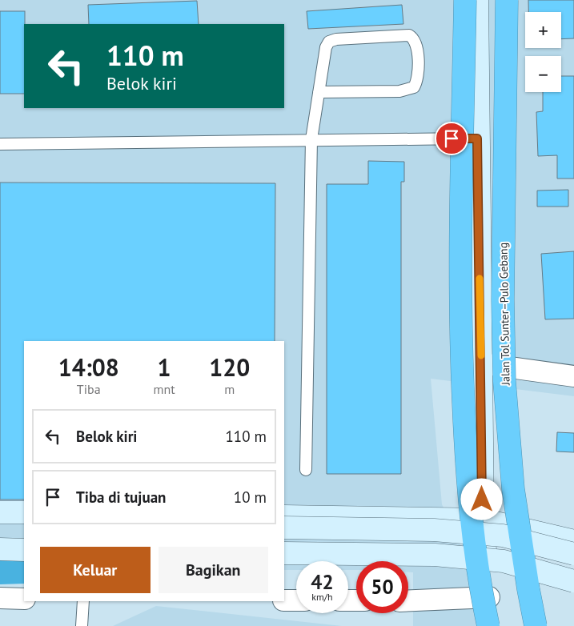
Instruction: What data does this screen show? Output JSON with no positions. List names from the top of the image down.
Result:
{
  "streets": {
    "highway": ["Jalan Tol Sunter–Pulo Gebang"]
  },
  "page": {
    "map_buttons": ["+", "−"],
    "turn": ["110 m", "Belok kiri"],
    "eta": [
      "14:08",
      "Tiba",
      "1",
      "mnt",
      "120",
      "m"
    ],
    "list": [
      {
        "name": "Belok kiri",
        "value": "110 m"
      },
      {
        "name": "Tiba di tujuan",
        "value": "10 m"
      }
    ],
    "buttons": ["Keluar", "Bagikan"],
    "speed": "42 km/h",
    "limit": "50"
  }
}
